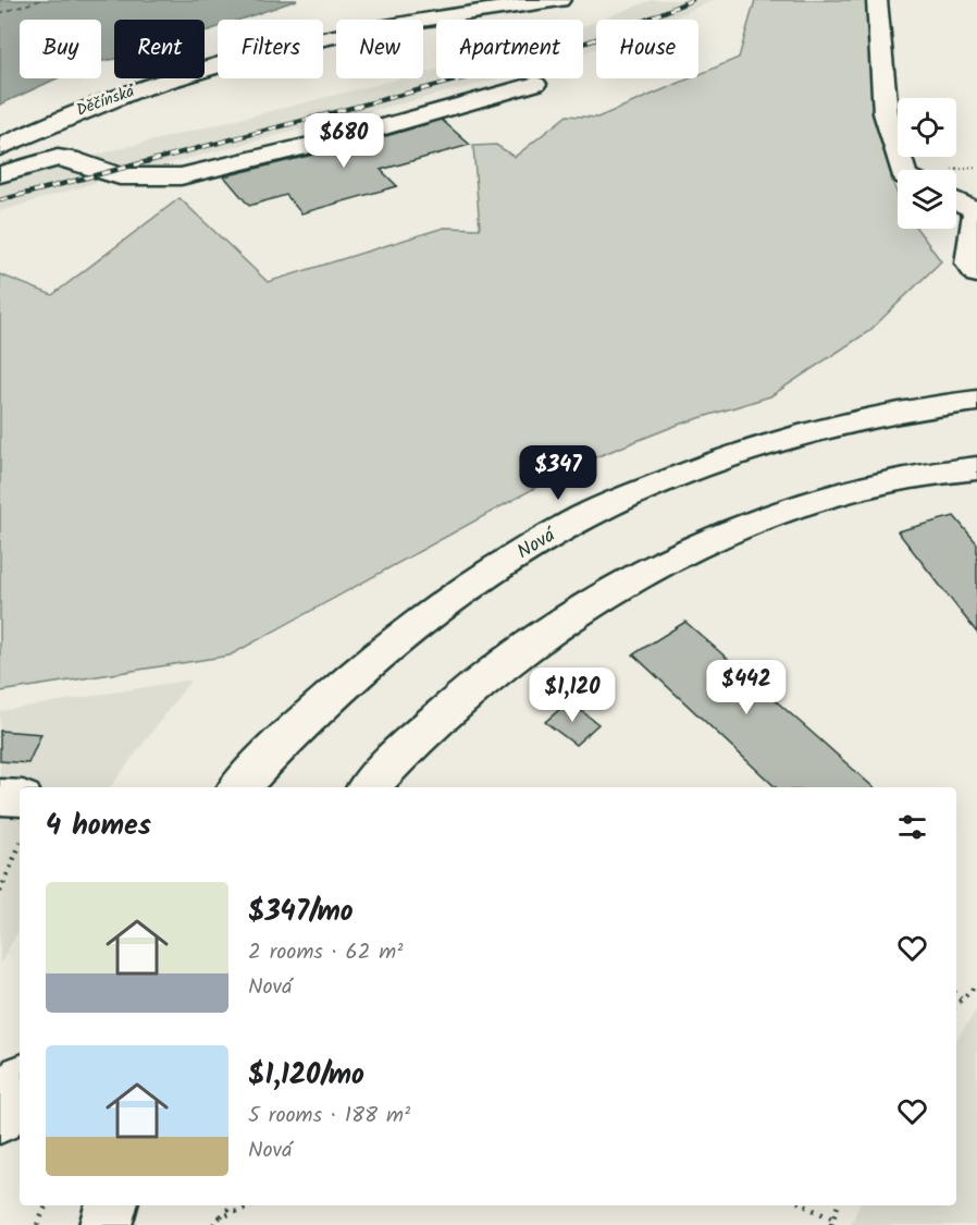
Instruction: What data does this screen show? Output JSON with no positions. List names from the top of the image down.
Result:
{
  "streets": {
    "street": ["Děčínská", "Nová"]
  },
  "page": {
    "chip": [
      "Buy",
      "Rent",
      "Filters",
      "New",
      "Apartment",
      "House"
    ],
    "price": [
      "$680",
      "$347",
      "$442",
      "$1,120"
    ],
    "heading": "4 homes",
    "list": [
      {
        "name": "$347/mo",
        "note": "2 rooms · 62 m² · Nová"
      },
      {
        "name": "$1,120/mo",
        "note": "5 rooms · 188 m² · Nová"
      }
    ]
  }
}
